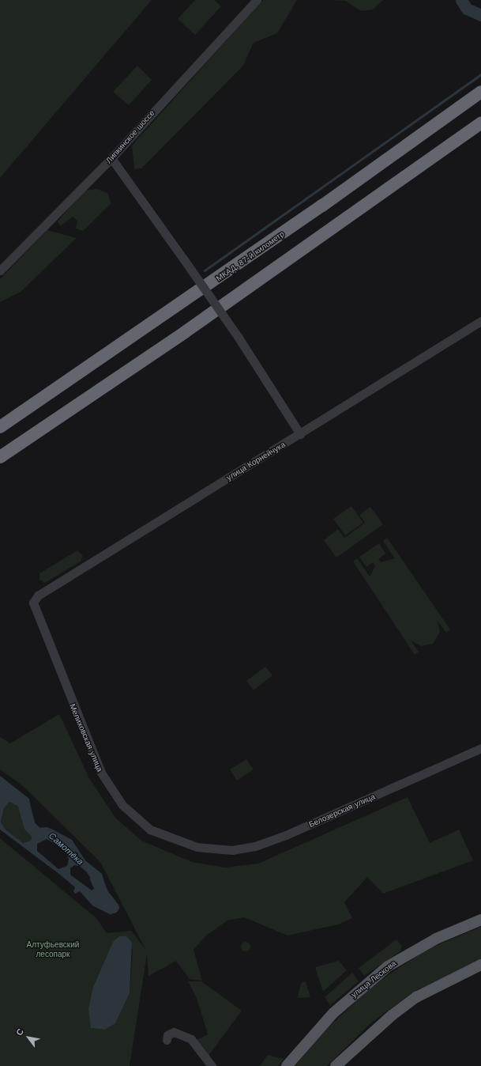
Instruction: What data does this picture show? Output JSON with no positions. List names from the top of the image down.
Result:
{
  "streets": {
    "highway": ["МКАД, 87-й километр"],
    "main road": ["улица Лескова"],
    "street": [
      "Липкинское шоссе",
      "улица Корнейчука",
      "Мелиховская улица",
      "Белозерская улица"
    ]
  },
  "crossings": [
    ["улица Корнейчука", "Мелиховская улица"],
    ["Мелиховская улица", "Белозерская улица"]
  ],
  "water": ["Самотёка"],
  "parks": ["Алтуфьевский лесопарк"],
  "north": "top left"
}
